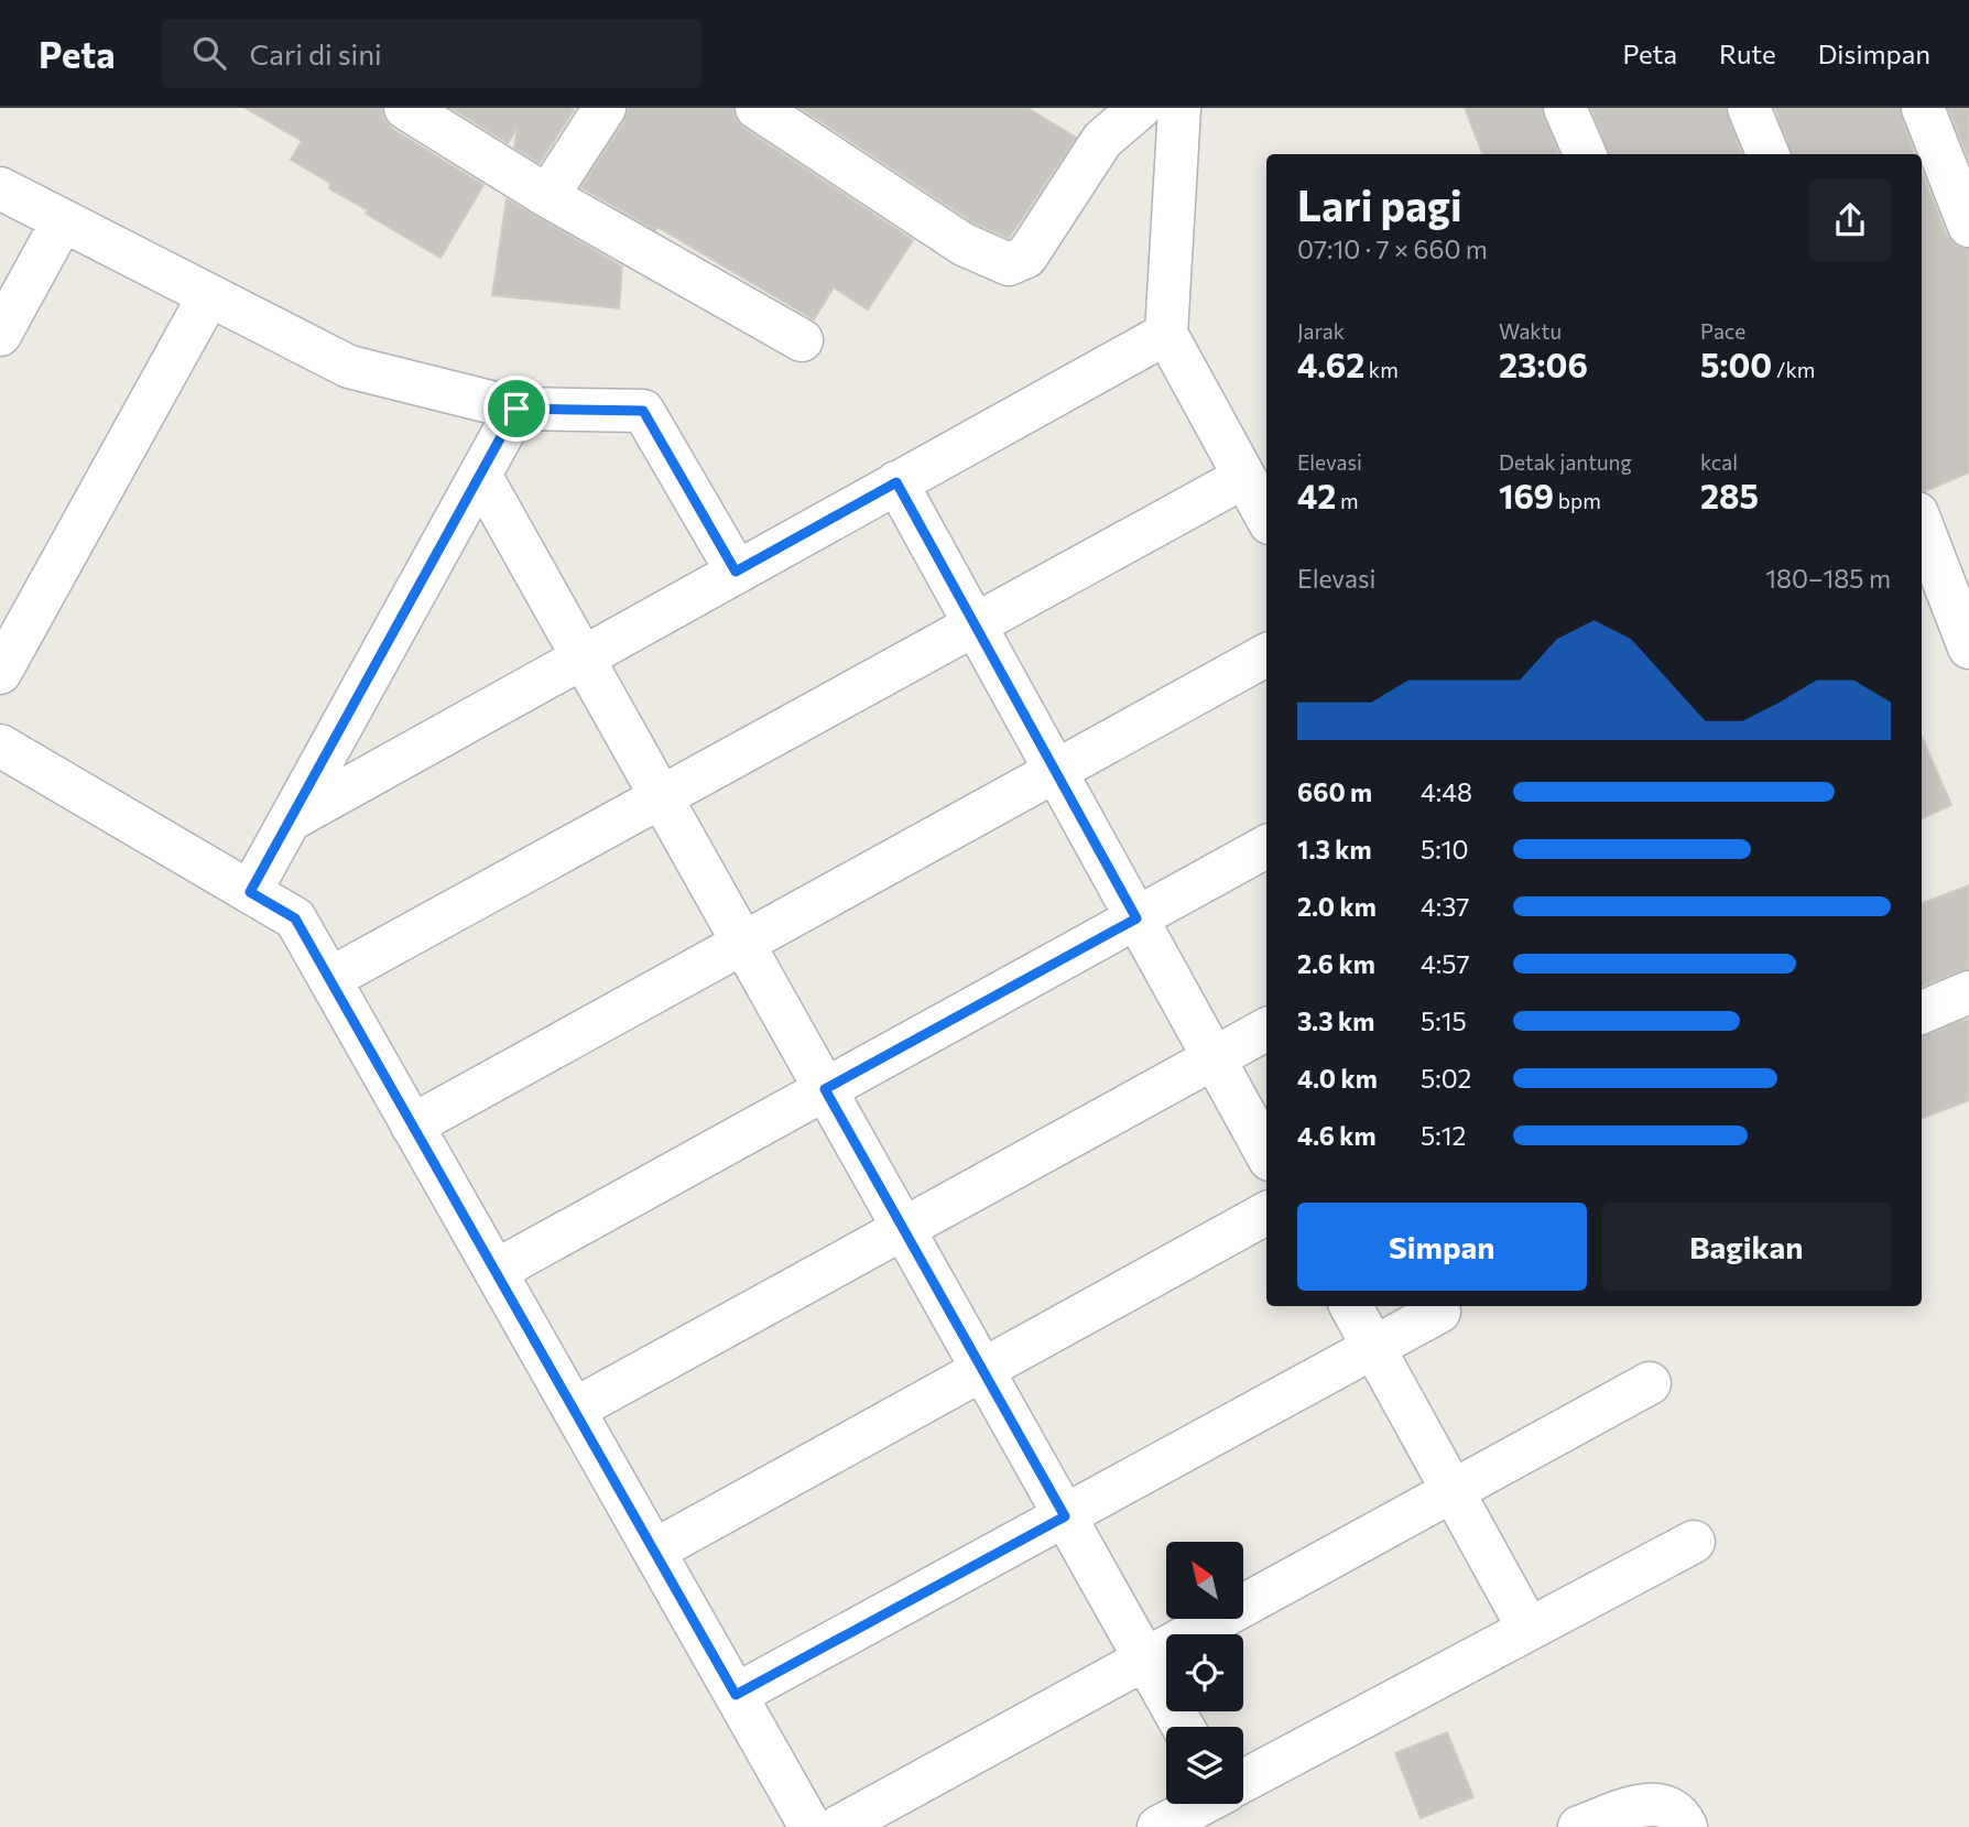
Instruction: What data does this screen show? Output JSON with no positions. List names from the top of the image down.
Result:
{
  "north": "top left",
  "page": {
    "header": "Peta",
    "search": "Cari di sini",
    "nav": ["Peta", "Rute", "Disimpan"],
    "heading": ["Lari pagi", "07:10 · 7 × 660 m"],
    "stats": [
      ["Jarak", "4.62 km"],
      ["Waktu", "23:06"],
      ["Pace", "5:00 /km"],
      ["Elevasi", "42 m"],
      ["Detak jantung", "169 bpm"],
      ["kcal", "285"]
    ],
    "chart": ["Elevasi", "180–185 m"],
    "list": [
      {
        "name": "660 m",
        "note": "4:48"
      },
      {
        "name": "1.3 km",
        "note": "5:10"
      },
      {
        "name": "2.0 km",
        "note": "4:37"
      },
      {
        "name": "2.6 km",
        "note": "4:57"
      },
      {
        "name": "3.3 km",
        "note": "5:15"
      },
      {
        "name": "4.0 km",
        "note": "5:02"
      },
      {
        "name": "4.6 km",
        "note": "5:12"
      }
    ],
    "buttons": ["Simpan", "Bagikan"]
  }
}
